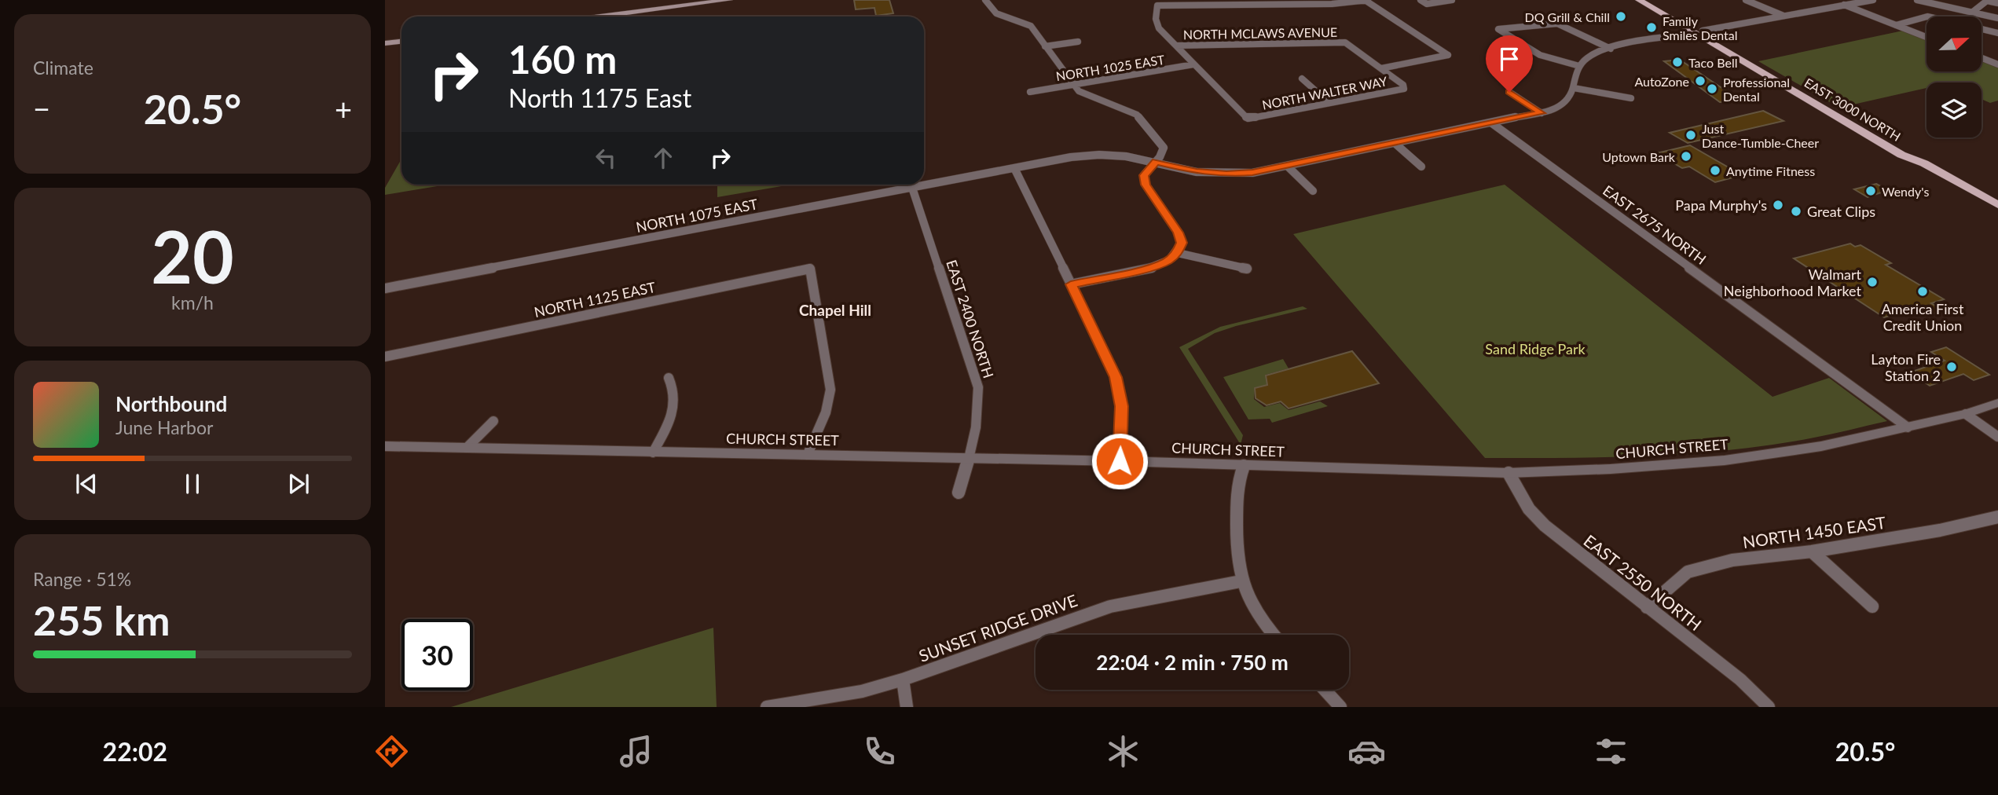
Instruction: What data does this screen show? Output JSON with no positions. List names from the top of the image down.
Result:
{
  "streets": {
    "main road": ["EAST 3000 NORTH"],
    "street": [
      "NORTH MCLAWS AVENUE",
      "NORTH 1025 EAST",
      "NORTH WALTER WAY",
      "NORTH 1075 EAST",
      "EAST 2675 NORTH",
      "NORTH 1125 EAST",
      "EAST 2400 NORTH",
      "CHURCH STREET",
      "NORTH 1450 EAST",
      "EAST 2550 NORTH",
      "SUNSET RIDGE DRIVE"
    ]
  },
  "crossings": [
    ["NORTH 1025 EAST", "NORTH WALTER WAY"],
    ["NORTH 1075 EAST", "EAST 2675 NORTH"],
    ["NORTH 1075 EAST", "EAST 2400 NORTH"],
    ["EAST 2675 NORTH", "CHURCH STREET"],
    ["NORTH 1125 EAST", "CHURCH STREET"],
    ["EAST 2400 NORTH", "CHURCH STREET"],
    ["CHURCH STREET", "EAST 2550 NORTH"],
    ["NORTH 1450 EAST", "EAST 2550 NORTH"]
  ],
  "districts": ["Chapel Hill"],
  "parks": ["Sand Ridge Park"],
  "places": [
    "DQ Grill & Chill",
    "Family Smiles Dental",
    "Taco Bell",
    "AutoZone",
    "Professional Dental",
    "Just Dance-Tumble-Cheer",
    "Uptown Bark",
    "Anytime Fitness",
    "Wendy's",
    "Papa Murphy's",
    "Great Clips",
    "Walmart Neighborhood Market",
    "America First Credit Union",
    "Layton Fire Station 2"
  ],
  "north": "right",
  "page": {
    "tile": [
      "Climate",
      ["20", "km/h"],
      ["Range · 51%", "255 km"]
    ],
    "turn": ["160 m", "North 1175 East"],
    "heat": ["−", "20.5°", "+"],
    "song": ["Northbound", "June Harbor"],
    "limit": "30",
    "trip": "22:04 · 2 min · 750 m",
    "tabs": ["22:02", "20.5°"]
  }
}
